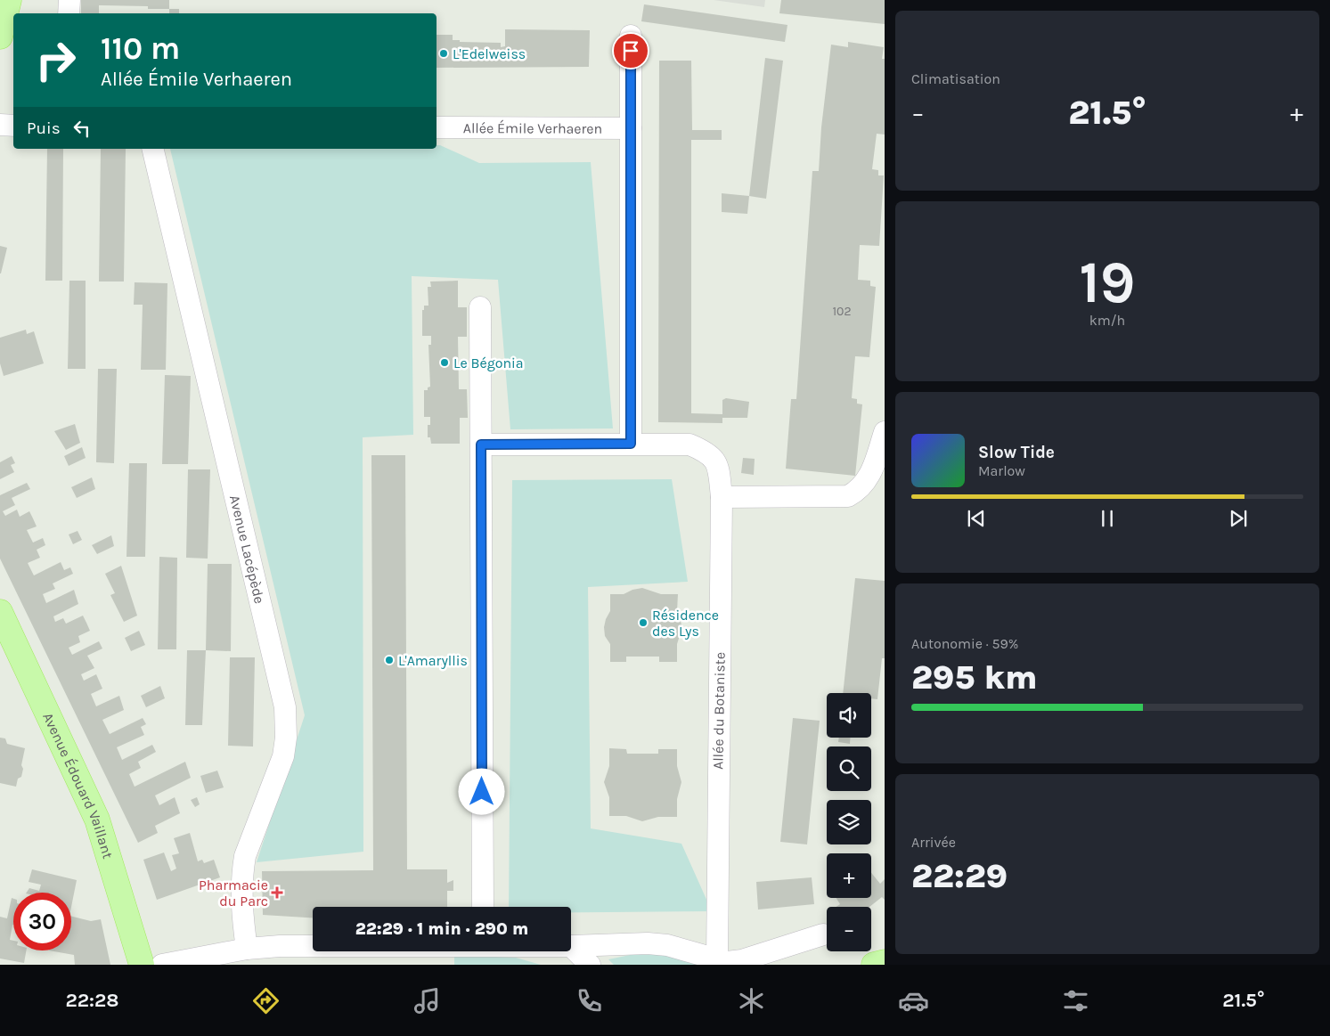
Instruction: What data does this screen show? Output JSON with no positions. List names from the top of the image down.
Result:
{
  "streets": {
    "main road": ["Avenue Édouard Vaillant"],
    "street": ["Allée Émile Verhaeren", "Avenue Lacépède", "Allée du Botaniste"]
  },
  "places": {
    "other": [
      "L'Edelweiss",
      "Le Bégonia",
      "Résidence des Lys",
      "L'Amaryllis"
    ],
    "health": ["Pharmacie du Parc"]
  },
  "house_numbers": ["102"],
  "page": {
    "tile": [
      "Climatisation",
      ["19", "km/h"],
      ["Autonomie · 59%", "295 km"],
      ["Arrivée", "22:29"]
    ],
    "turn": ["110 m", "Allée Émile Verhaeren"],
    "heat": ["−", "21.5°", "+"],
    "then": "Puis",
    "song": ["Slow Tide", "Marlow"],
    "map_buttons": ["+", "−"],
    "limit": "30",
    "trip": "22:29 · 1 min · 290 m",
    "tabs": ["22:28", "21.5°"]
  }
}
